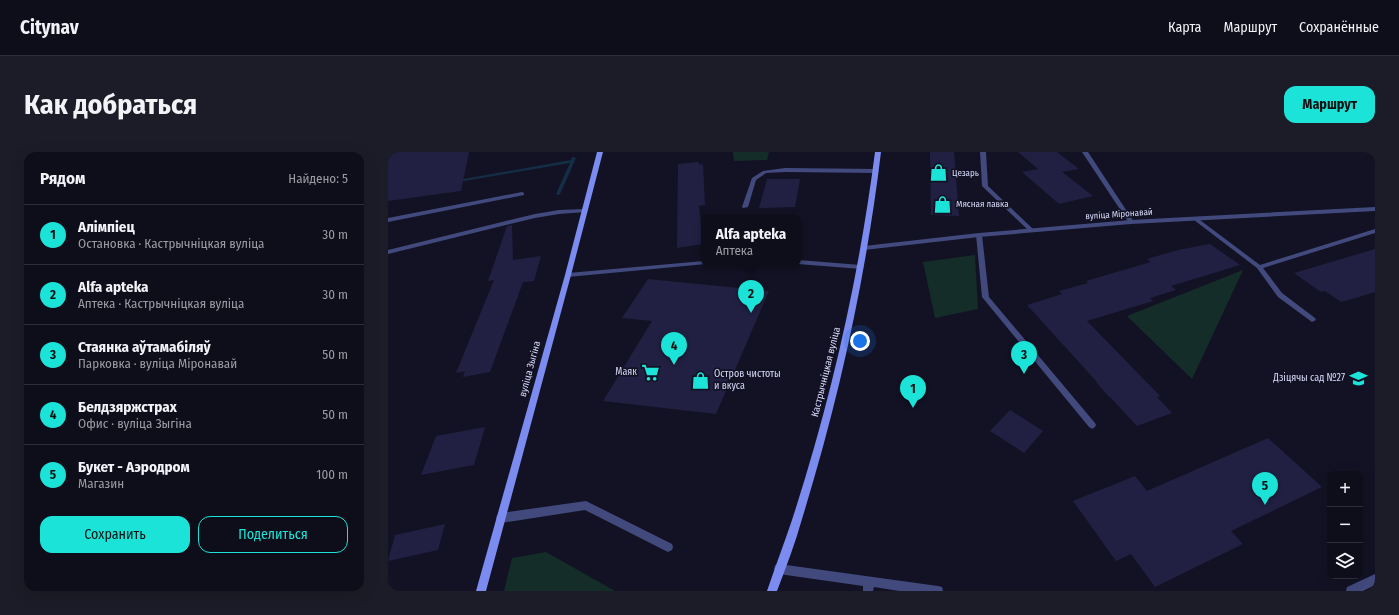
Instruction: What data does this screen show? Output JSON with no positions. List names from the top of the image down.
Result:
{
  "streets": {
    "street": ["вуліца Міронавай", "вуліца Зыгіна", "Кастрычніцкая вуліца"]
  },
  "crossings": [
    ["вуліца Міронавай", "Кастрычніцкая вуліца"]
  ],
  "places": {
    "shop": ["Цезарь", "Мясная лавка", "Остров чистоты и вкуса"],
    "supermarket": ["Маяк"],
    "school or university": ["Дзіцячы сад №27"]
  },
  "page": {
    "header": "Citynav",
    "nav": ["Карта", "Маршрут", "Сохранённые"],
    "buttons": [
      "Маршрут",
      ["Сохранить", "Поделиться"]
    ],
    "title": "Как добраться",
    "heading": ["Рядом", "Найдено: 5"],
    "list": [
      {
        "mark": "1",
        "name": "Алімпіец",
        "note": "Остановка · Кастрычніцкая вуліца",
        "value": "30 m"
      },
      {
        "mark": "2",
        "name": "Alfa apteka",
        "note": "Аптека · Кастрычніцкая вуліца",
        "value": "30 m"
      },
      {
        "mark": "3",
        "name": "Стаянка аўтамабіляў",
        "note": "Парковка · вуліца Міронавай",
        "value": "50 m"
      },
      {
        "mark": "4",
        "name": "Белдзяржстрах",
        "note": "Офис · вуліца Зыгіна",
        "value": "50 m"
      },
      {
        "mark": "5",
        "name": "Букет - Аэродром",
        "note": "Магазин",
        "value": "100 m"
      }
    ],
    "popup": ["Alfa apteka", "Аптека"],
    "pins": [
      "2",
      "4",
      "3",
      "1",
      "5"
    ],
    "map_buttons": ["+", "−"]
  }
}
